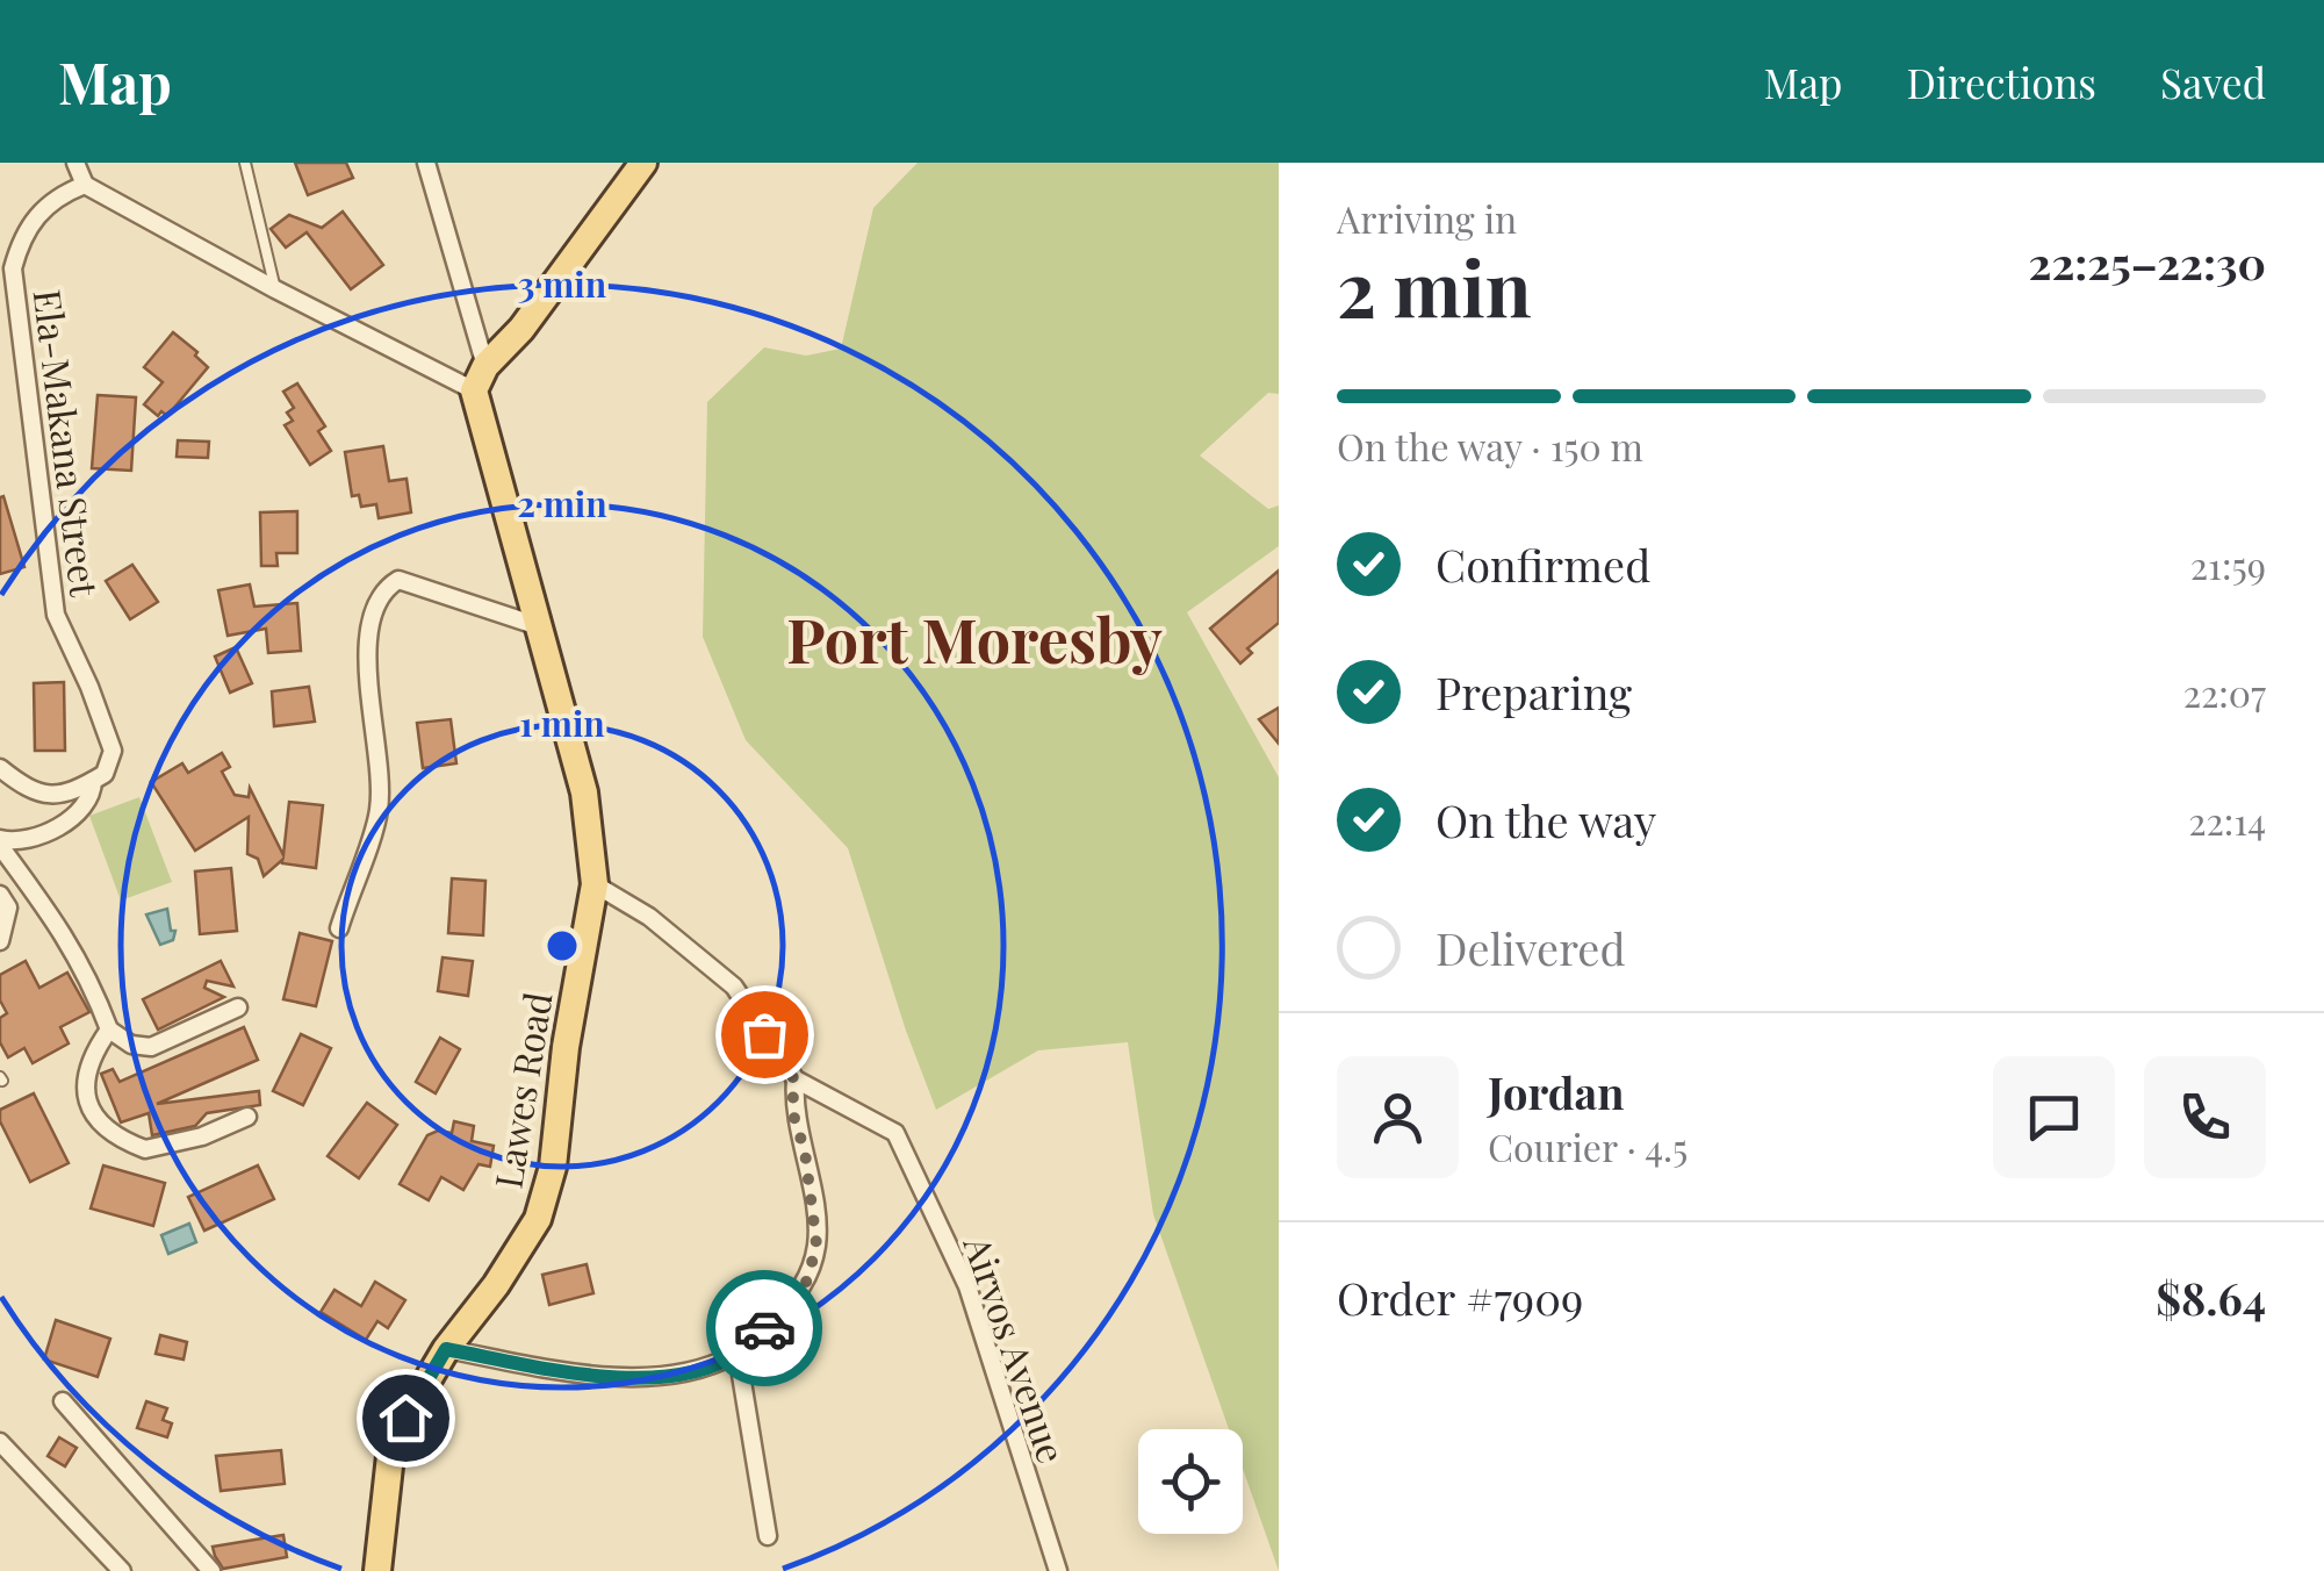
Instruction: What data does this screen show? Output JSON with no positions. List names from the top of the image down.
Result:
{
  "streets": {
    "main road": ["Lawes Road"],
    "street": ["Ela-Makana Street", "Airvos Avenue"]
  },
  "crossings": [
    ["Lawes Road", "Airvos Avenue"]
  ],
  "districts": ["Port Moresby"],
  "page": {
    "header": "Map",
    "nav": ["Map", "Directions", "Saved"],
    "heading": ["2 min", "Arriving in", "22:25–22:30"],
    "panel": [
      "Jordan",
      "Courier · 4.5",
      "Order #7909",
      "$8.64"
    ],
    "bar": "On the way · 150 m",
    "list": [
      ["Confirmed", "21:59"],
      ["Preparing", "22:07"],
      ["On the way", "22:14"],
      "Delivered"
    ]
  },
  "rings": ["3 min", "2 min", "1 min"]
}
